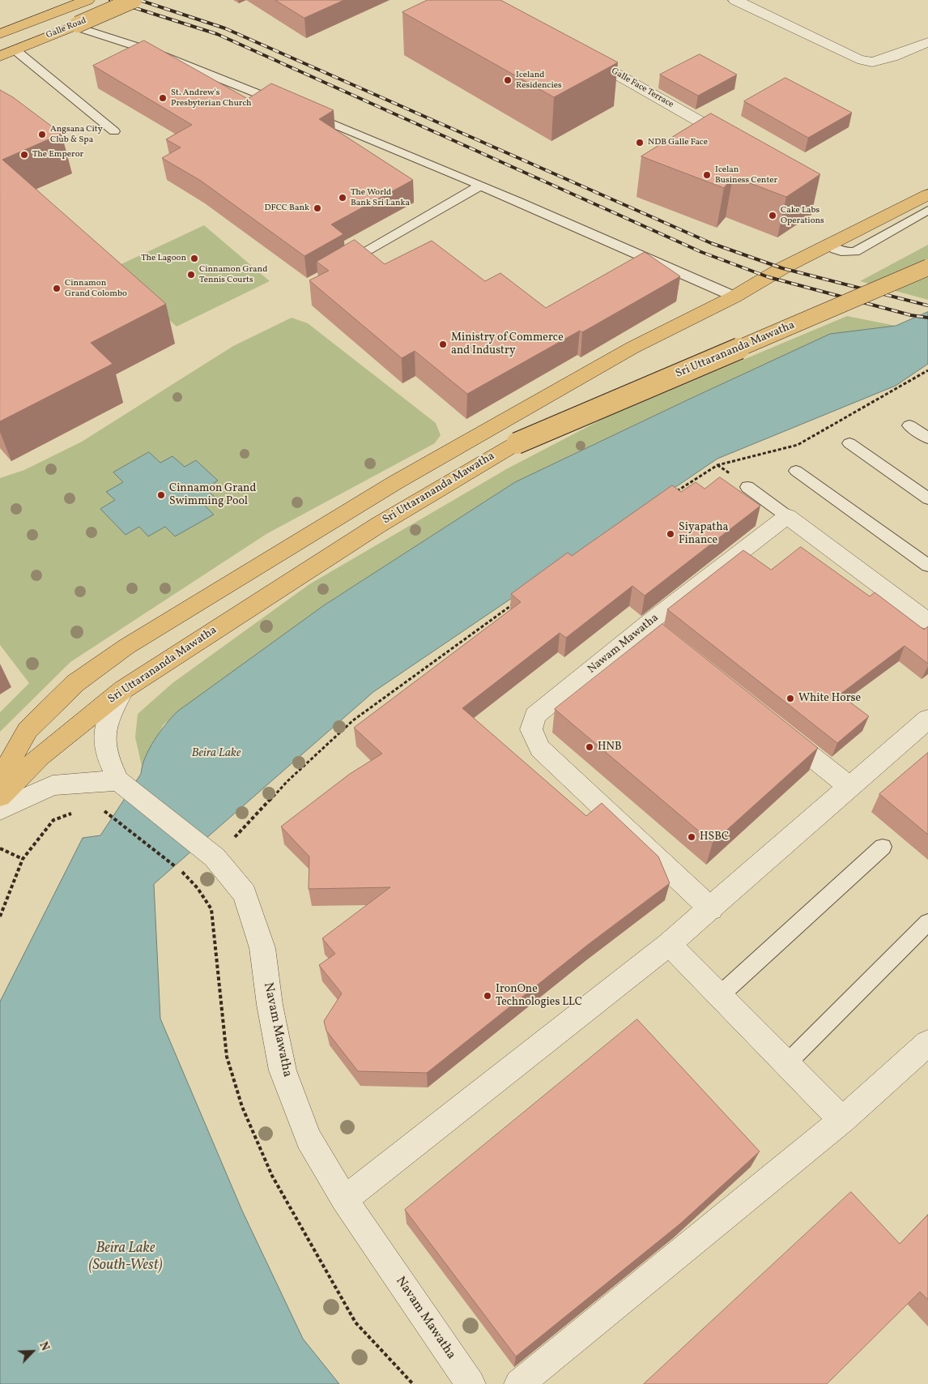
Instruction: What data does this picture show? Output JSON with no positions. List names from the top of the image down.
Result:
{
  "streets": {
    "main road": ["Galle Road", "Sri Uttarananda Mawatha"],
    "street": ["Galle Face Terrace", "Nawam Mawatha", "Navam Mawatha"]
  },
  "crossings": [
    ["Sri Uttarananda Mawatha", "Navam Mawatha"]
  ],
  "water": ["Beira Lake", "Beira Lake (South-West)"],
  "places": [
    "Iceland Residencies",
    "St. Andrew's Presbyterian Church",
    "Angsana City Club & Spa",
    "NDB Galle Face",
    "The Emperor",
    "Icelan Business Center",
    "The World Bank Sri Lanka",
    "DFCC Bank",
    "Cake Labs Operations",
    "The Lagoon",
    "Cinnamon Grand Tennis Courts",
    "Cinnamon Grand Colombo",
    "Ministry of Commerce and Industry",
    "Cinnamon Grand Swimming Pool",
    "Siyapatha Finance",
    "White Horse",
    "HNB",
    "HSBC",
    "IronOne Technologies LLC"
  ],
  "north": "top right"
}
